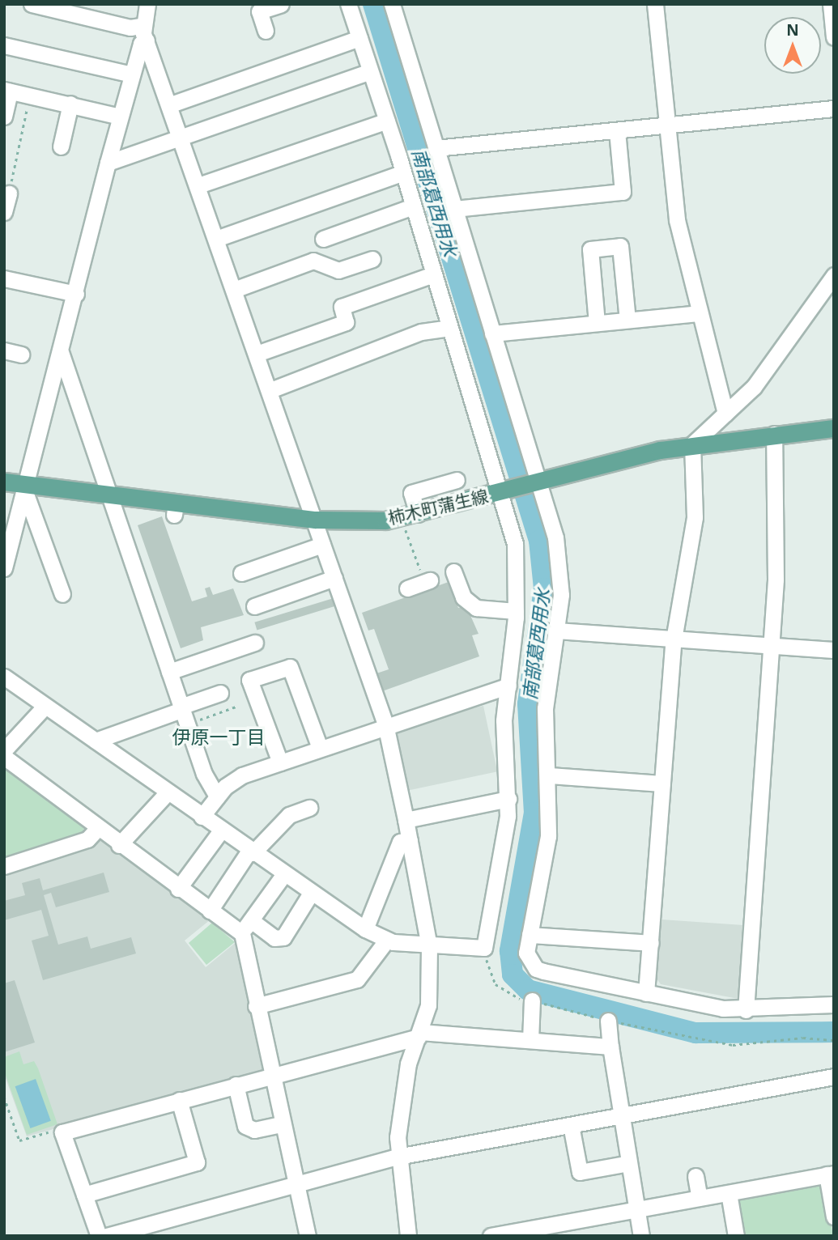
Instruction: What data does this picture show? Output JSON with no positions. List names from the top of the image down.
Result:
{
  "streets": {
    "main road": ["柿木町蒲生線"]
  },
  "districts": ["伊原一丁目"],
  "water": ["南部葛西用水"],
  "north": "top"
}
